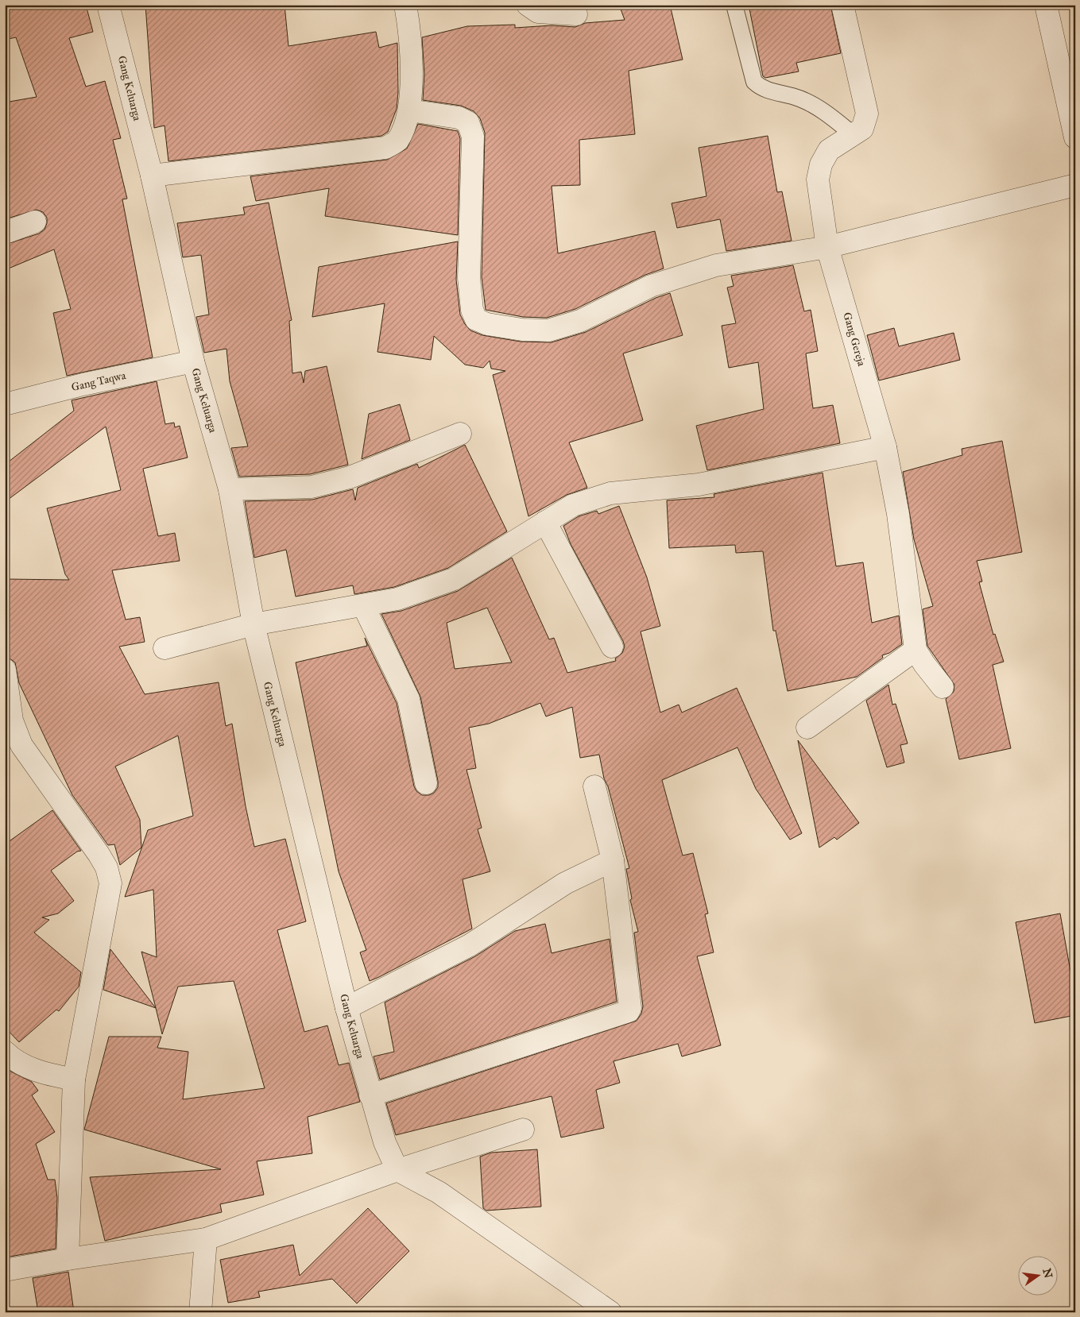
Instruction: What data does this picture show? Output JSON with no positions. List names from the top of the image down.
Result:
{
  "streets": {
    "street": ["Gang Keluarga", "Gang Gereja", "Gang Taqwa"]
  },
  "crossings": [
    ["Gang Keluarga", "Gang Taqwa"]
  ],
  "north": "right"
}
